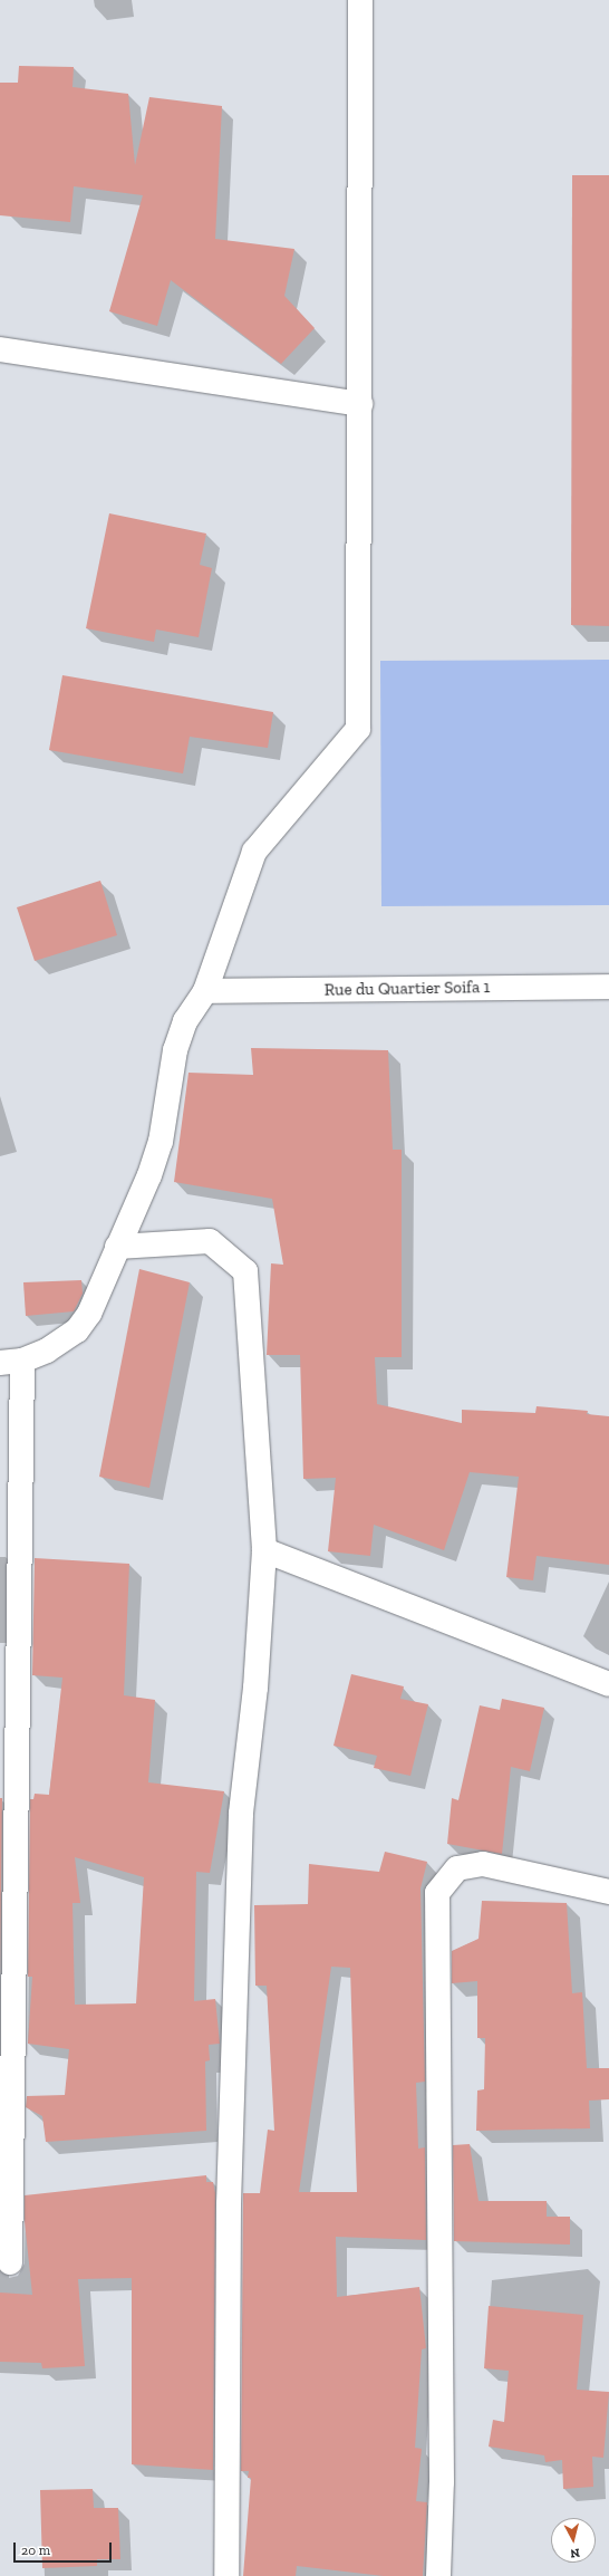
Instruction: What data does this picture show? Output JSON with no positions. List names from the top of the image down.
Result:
{
  "streets": {
    "street": ["Rue du Quartier Soifa 1"]
  },
  "scale_bar": "20 m",
  "north": "bottom"
}
